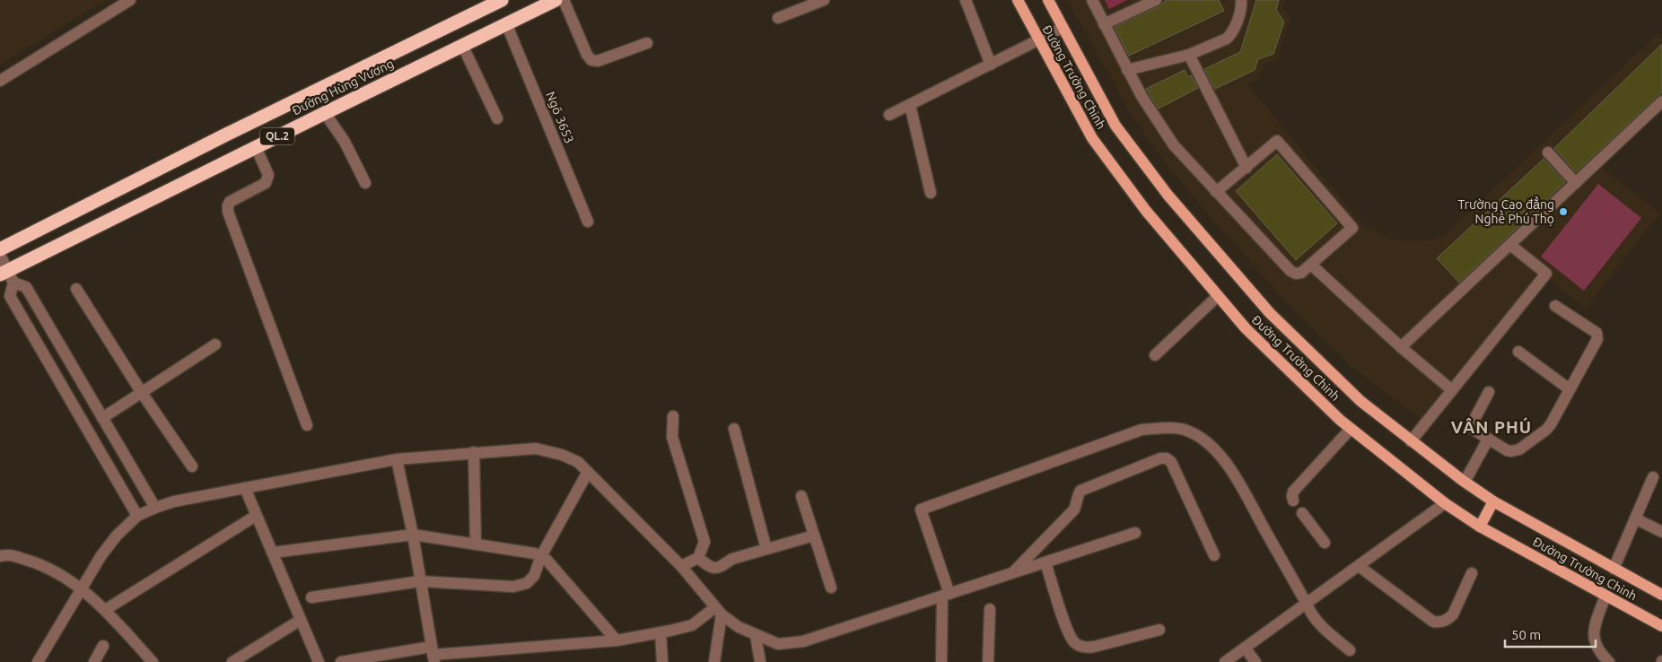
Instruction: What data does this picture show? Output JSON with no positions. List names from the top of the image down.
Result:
{
  "streets": {
    "highway": ["Đường Hùng Vương", "QL.2"],
    "main road": ["Đường Trường Chinh"],
    "street": ["Ngõ 3653"]
  },
  "crossings": [
    ["Đường Hùng Vương", "Ngõ 3653"]
  ],
  "districts": ["VÂN PHÚ"],
  "places": ["Trường Cao đẳng Nghề Phú Thọ"],
  "scale_bar": "50 m"
}
